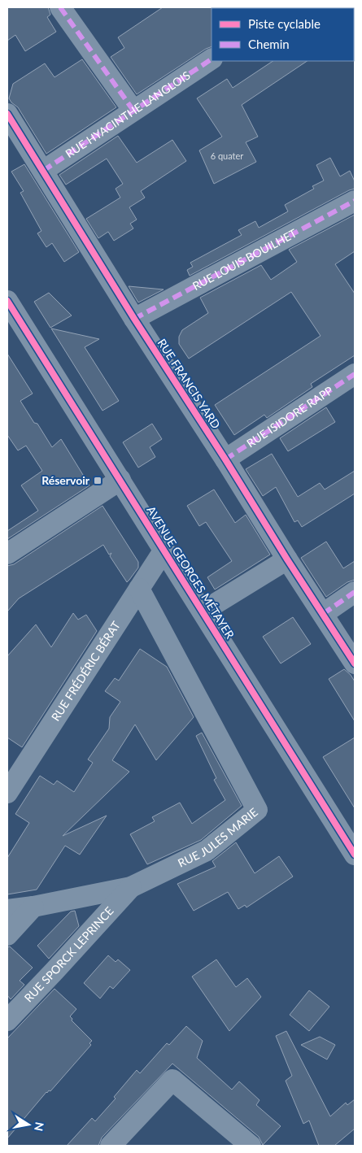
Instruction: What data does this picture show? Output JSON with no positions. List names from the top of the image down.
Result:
{
  "streets": {
    "street": [
      "RUE HYACINTHE LANGLOIS",
      "RUE LOUIS BOUILHET",
      "RUE FRANCIS YARD",
      "RUE ISIDORE RAPP",
      "AVENUE GEORGES MÉTAYER",
      "RUE FRÉDÉRIC BÉRAT",
      "RUE JULES MARIE",
      "RUE SPORCK LEPRINCE"
    ]
  },
  "crossings": [
    ["RUE HYACINTHE LANGLOIS", "RUE FRANCIS YARD"],
    ["RUE LOUIS BOUILHET", "RUE FRANCIS YARD"],
    ["RUE FRANCIS YARD", "RUE ISIDORE RAPP"],
    ["AVENUE GEORGES MÉTAYER", "RUE FRÉDÉRIC BÉRAT"],
    ["RUE FRÉDÉRIC BÉRAT", "RUE JULES MARIE"],
    ["RUE JULES MARIE", "RUE SPORCK LEPRINCE"]
  ],
  "places": {
    "transit": ["Réservoir"]
  },
  "house_numbers": ["6 quater"],
  "legend": ["Piste cyclable", "Chemin"],
  "north": "right"
}
